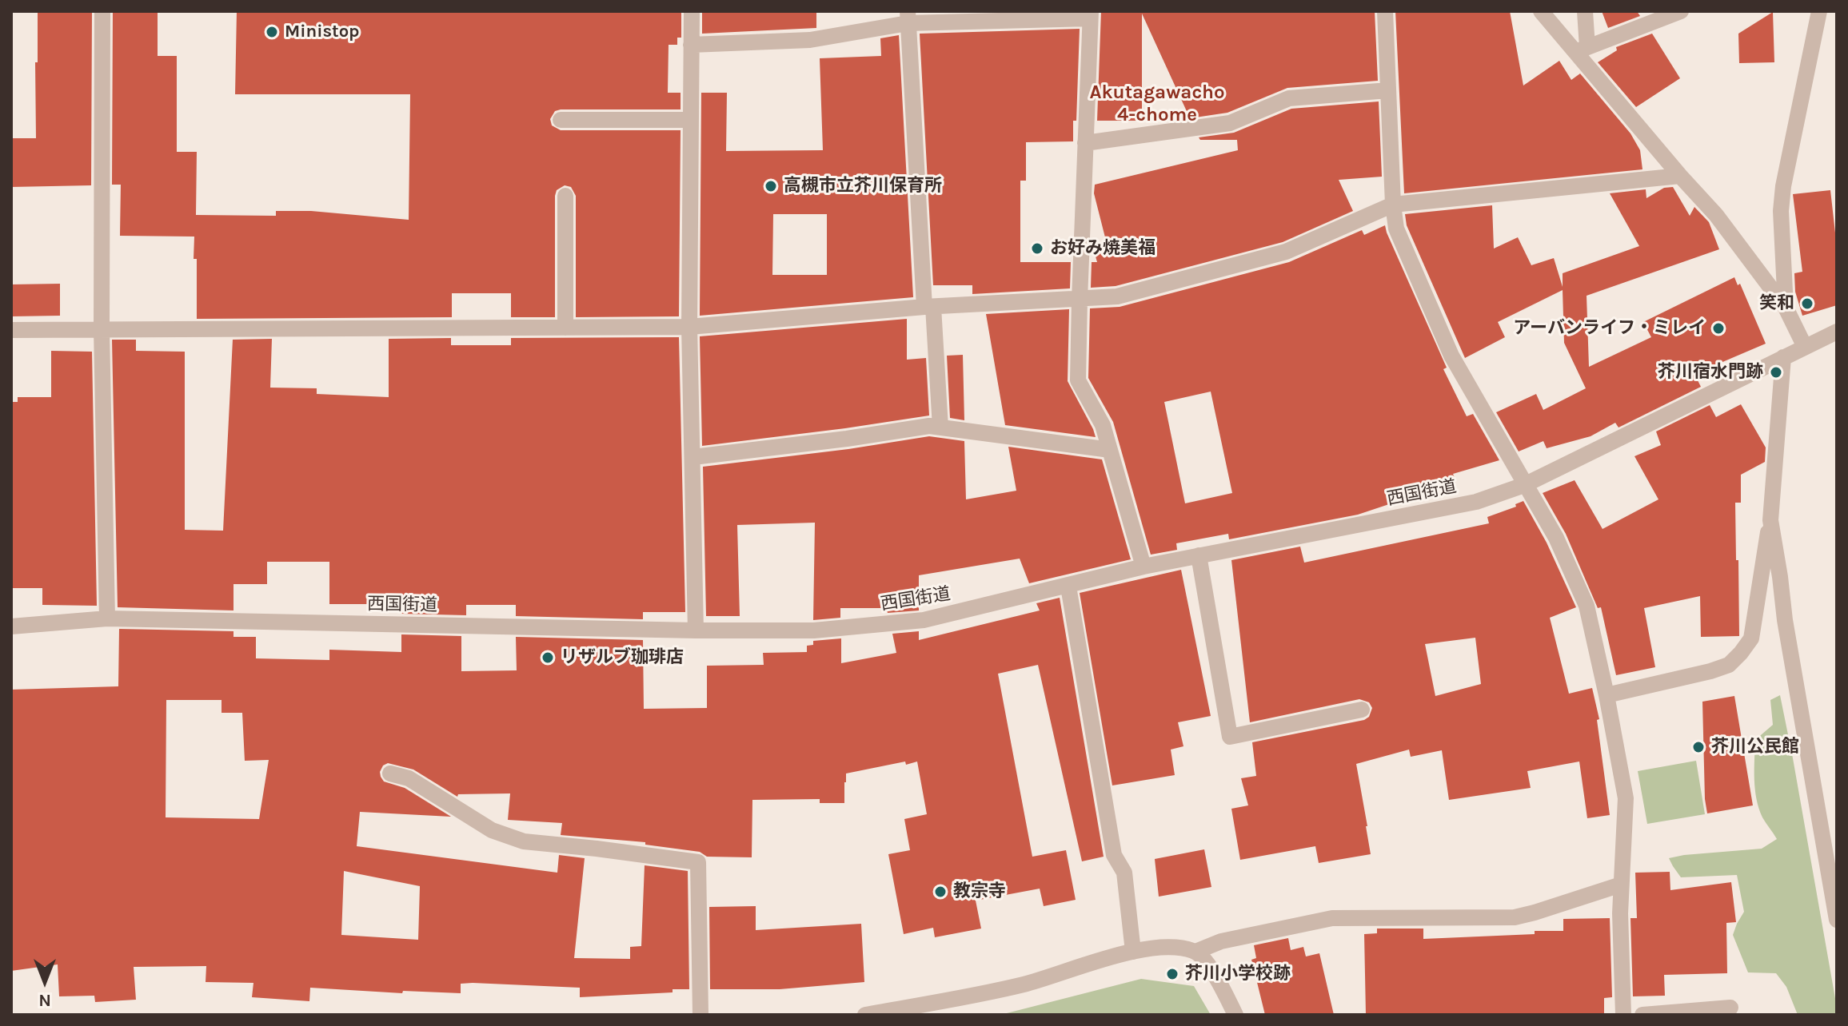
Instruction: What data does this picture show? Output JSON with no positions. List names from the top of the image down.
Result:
{
  "streets": {
    "street": ["西国街道"]
  },
  "districts": ["Akutagawacho 4-chome"],
  "places": [
    "Ministop",
    "高槻市立芥川保育所",
    "お好み焼美福",
    "笑和",
    "アーバンライフ・ミレイ",
    "芥川宿水門跡",
    "リザルブ珈琲店",
    "芥川公民館",
    "教宗寺",
    "芥川小学校跡"
  ],
  "north": "bottom"
}
